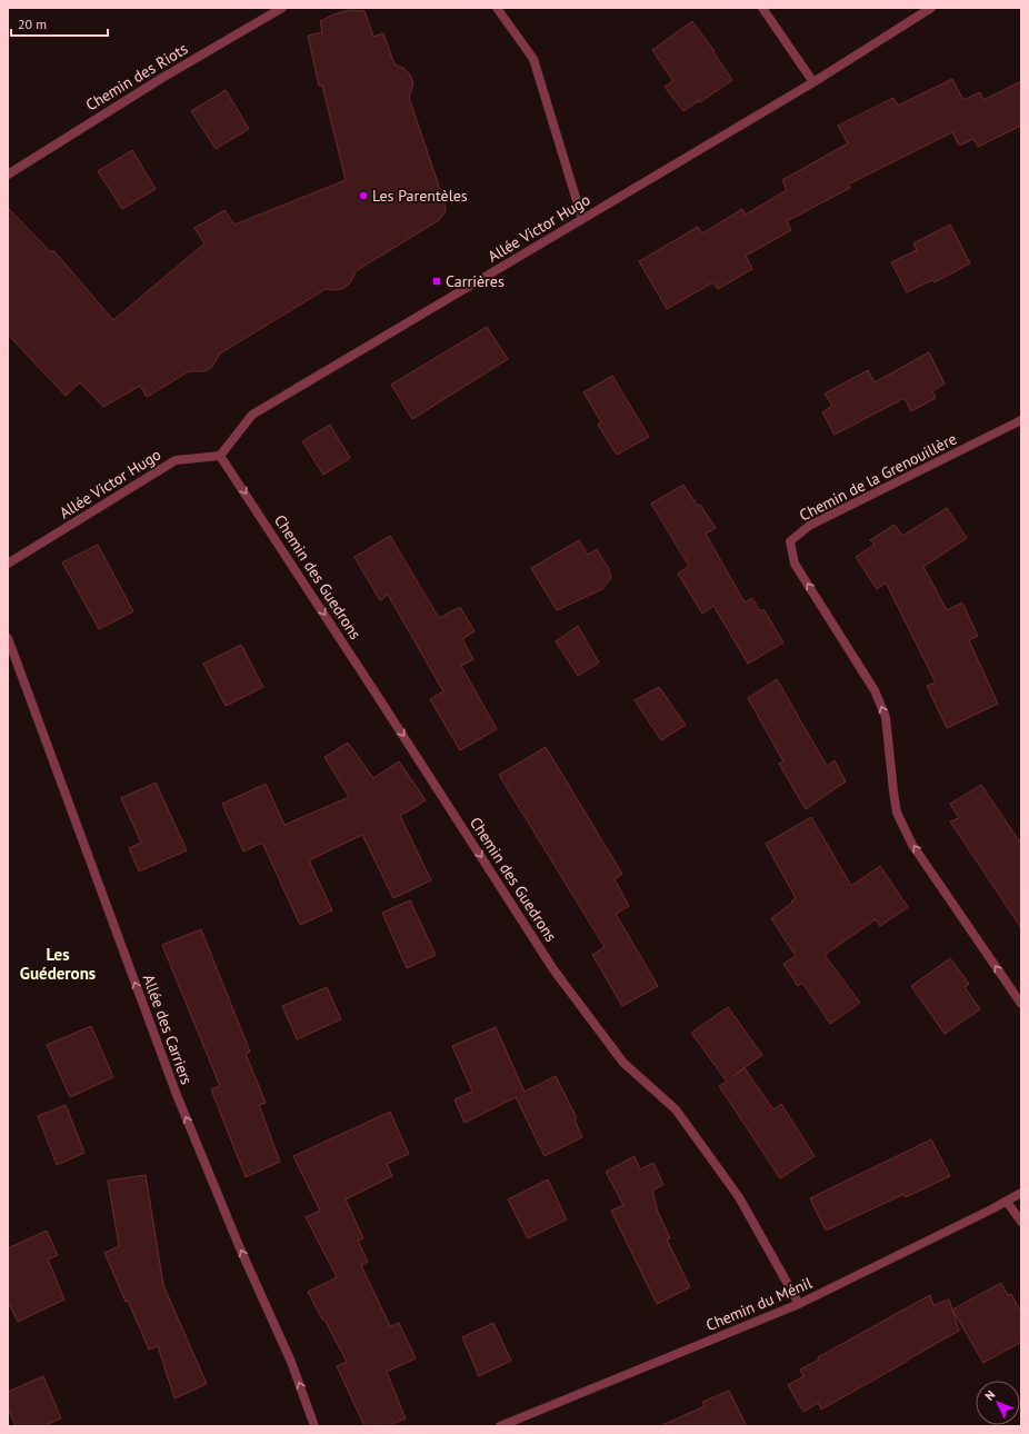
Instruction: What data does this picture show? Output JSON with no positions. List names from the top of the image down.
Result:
{
  "streets": {
    "street": [
      "Chemin des Riots",
      "Allée Victor Hugo",
      "Chemin de la Grenouillère",
      "Chemin des Guedrons",
      "Allée des Carriers",
      "Chemin du Ménil"
    ]
  },
  "crossings": [
    ["Allée Victor Hugo", "Chemin des Guedrons"],
    ["Chemin des Guedrons", "Chemin du Ménil"]
  ],
  "one_way": ["Chemin des Guedrons", "Allée des Carriers"],
  "districts": ["Les Guéderons"],
  "places": {
    "other": ["Les Parentèles"],
    "transit": ["Carrières"]
  },
  "scale_bar": "20 m",
  "north": "top left"
}
